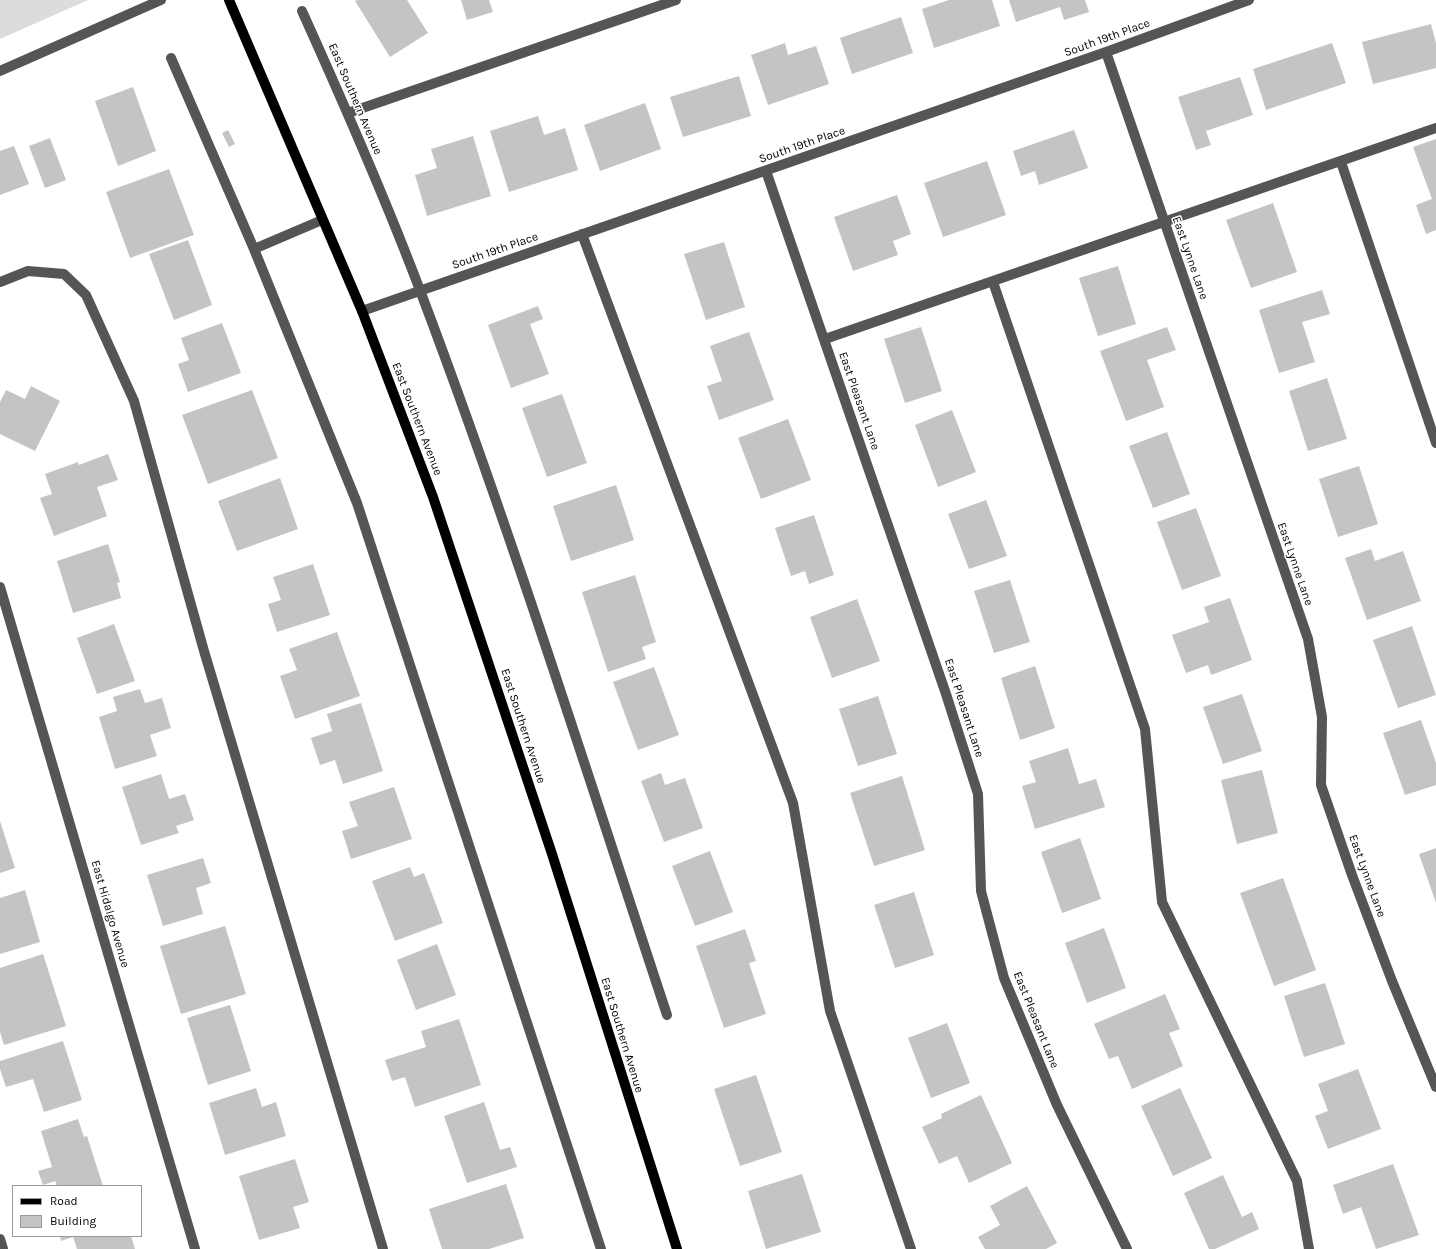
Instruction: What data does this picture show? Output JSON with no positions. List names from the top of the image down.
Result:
{
  "streets": {
    "main road": ["East Southern Avenue"],
    "street": [
      "South 19th Place",
      "East Lynne Lane",
      "East Pleasant Lane",
      "East Hidalgo Avenue"
    ]
  },
  "crossings": [
    ["South 19th Place", "East Southern Avenue"],
    ["South 19th Place", "East Lynne Lane"],
    ["South 19th Place", "East Pleasant Lane"]
  ],
  "legend": ["Road", "Building"]
}
